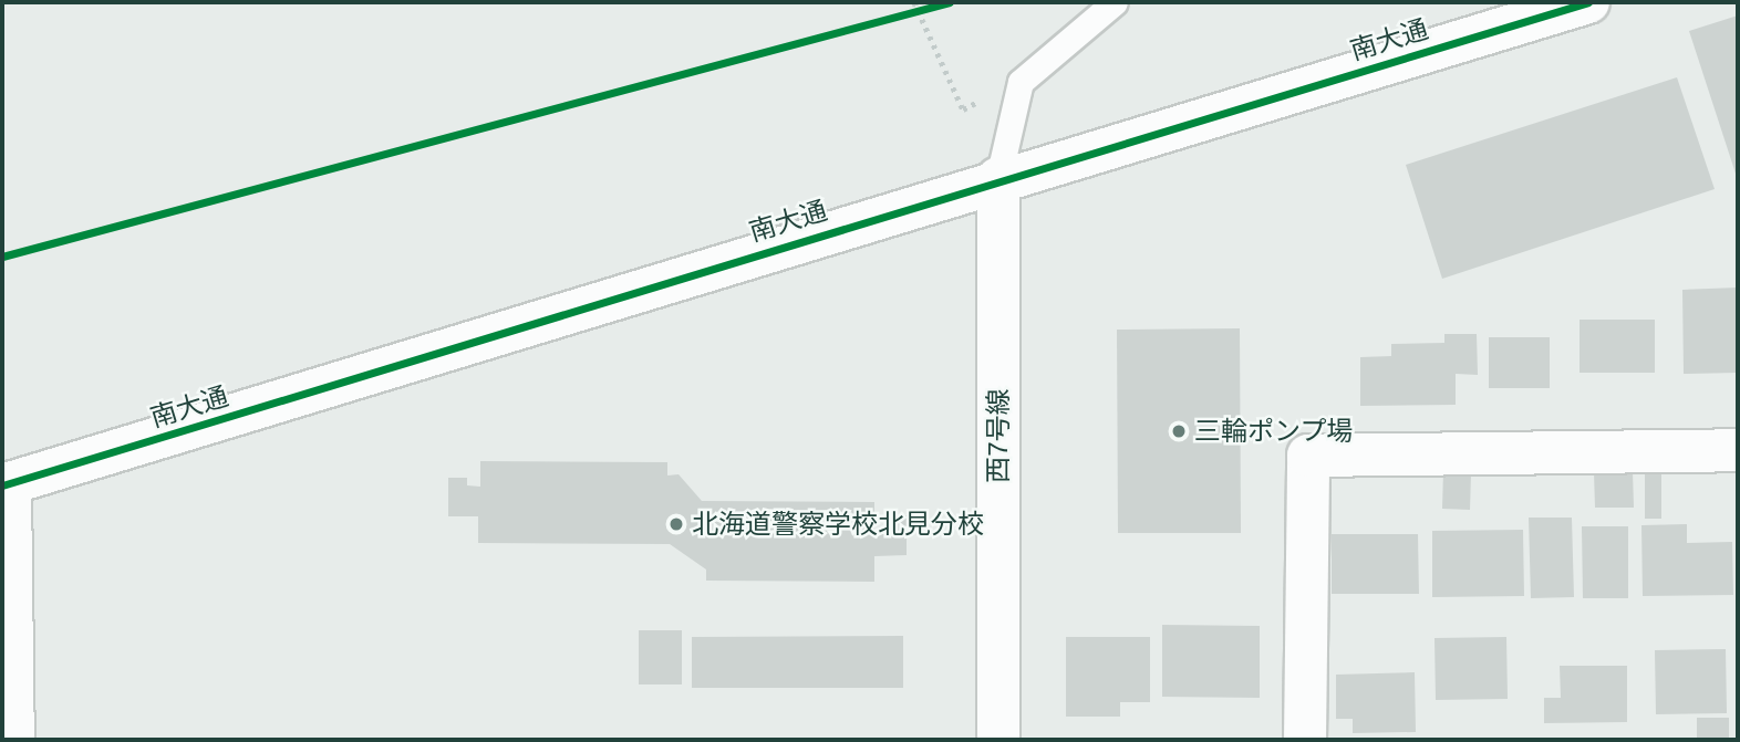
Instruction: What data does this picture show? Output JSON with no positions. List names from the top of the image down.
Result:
{
  "streets": {
    "street": ["南大通", "西7号線"]
  },
  "crossings": [
    ["南大通", "西7号線"]
  ],
  "places": ["三輪ポンプ場", "北海道警察学校北見分校"]
}
